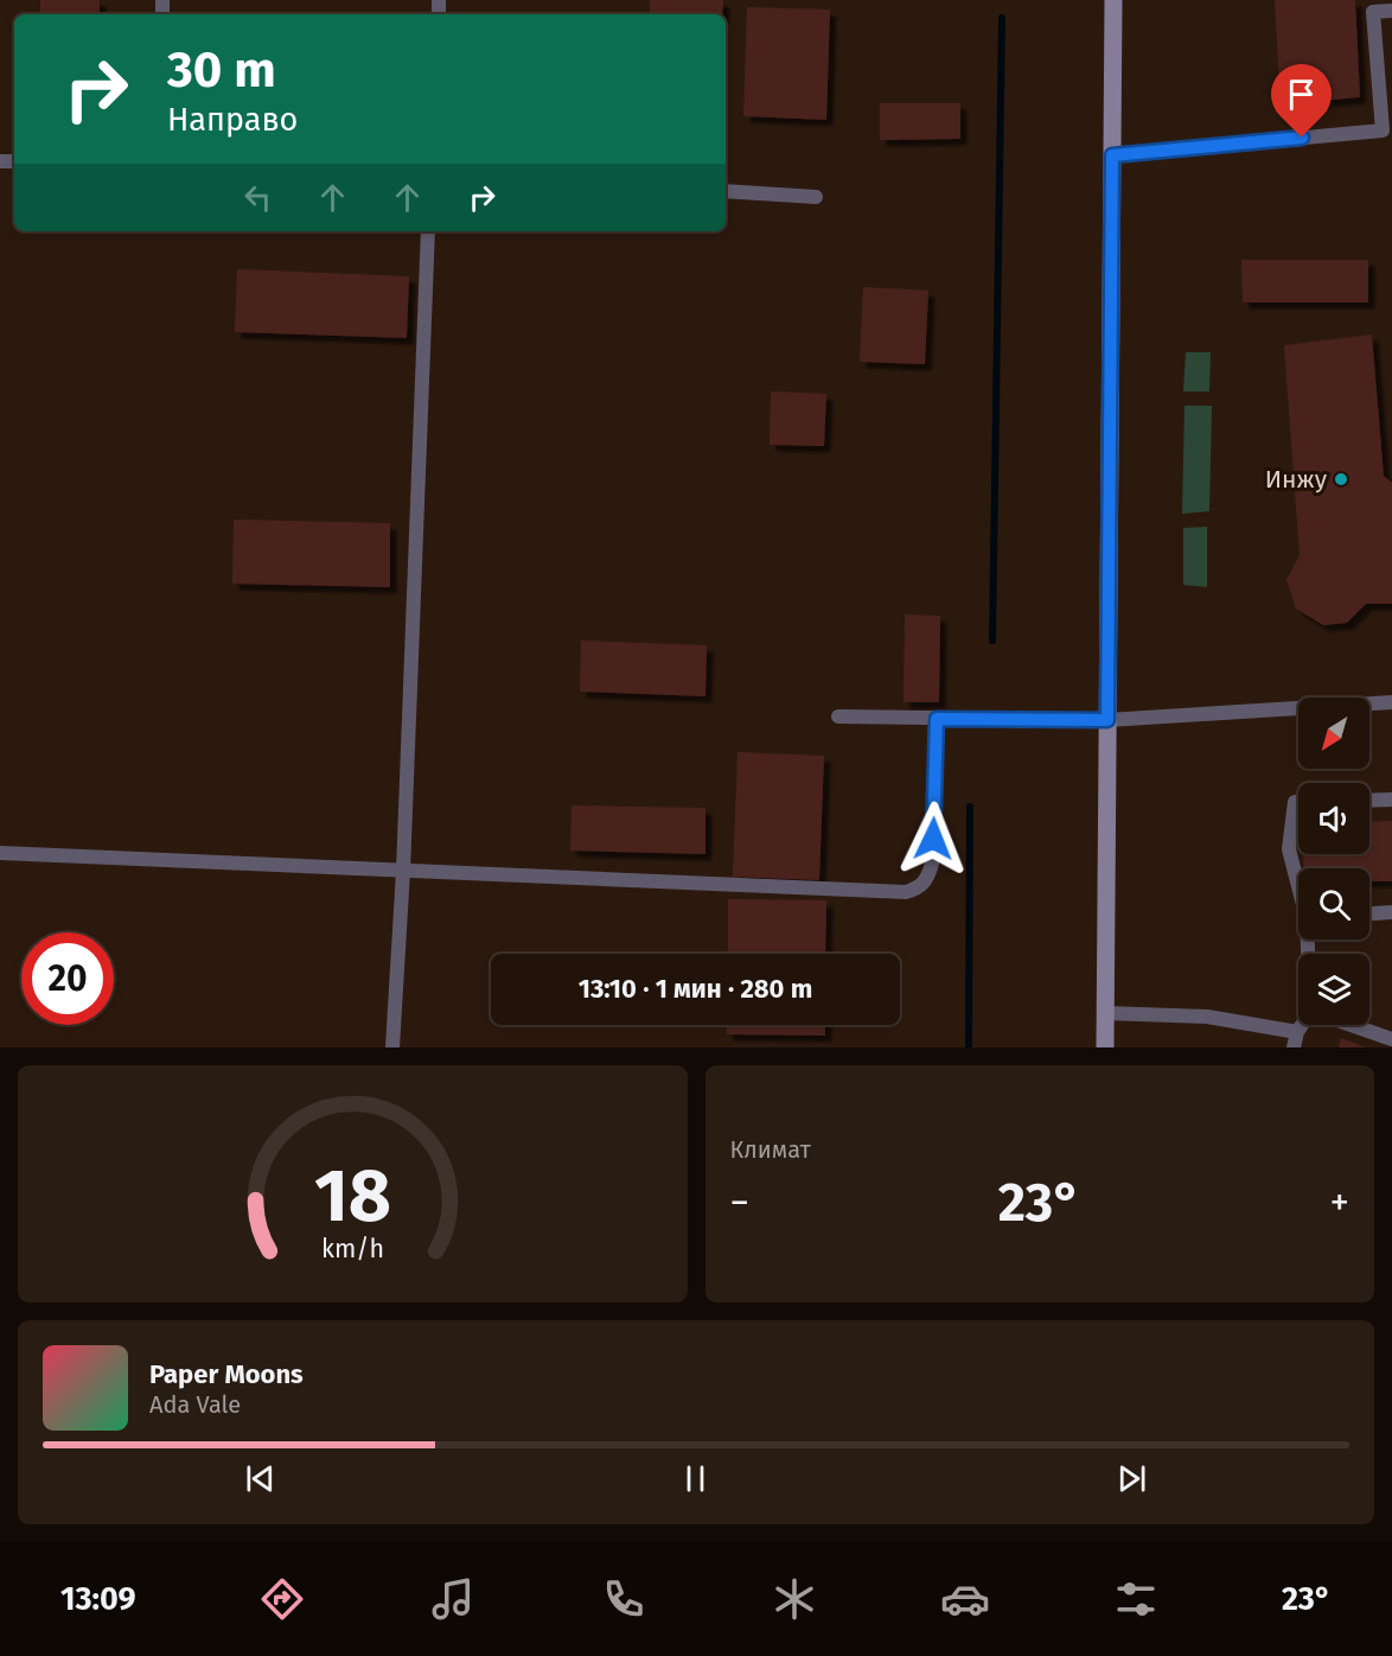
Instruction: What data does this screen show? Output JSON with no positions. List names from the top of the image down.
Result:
{
  "places": ["Инжу"],
  "north": "bottom left",
  "page": {
    "turn": ["30 m", "Направо"],
    "limit": "20",
    "trip": "13:10 · 1 мин · 280 m",
    "tile": "Климат",
    "heat": ["−", "23°", "+"],
    "song": ["Paper Moons", "Ada Vale"],
    "tabs": ["13:09", "23°"],
    "gauge": ["18", "km/h"]
  }
}
